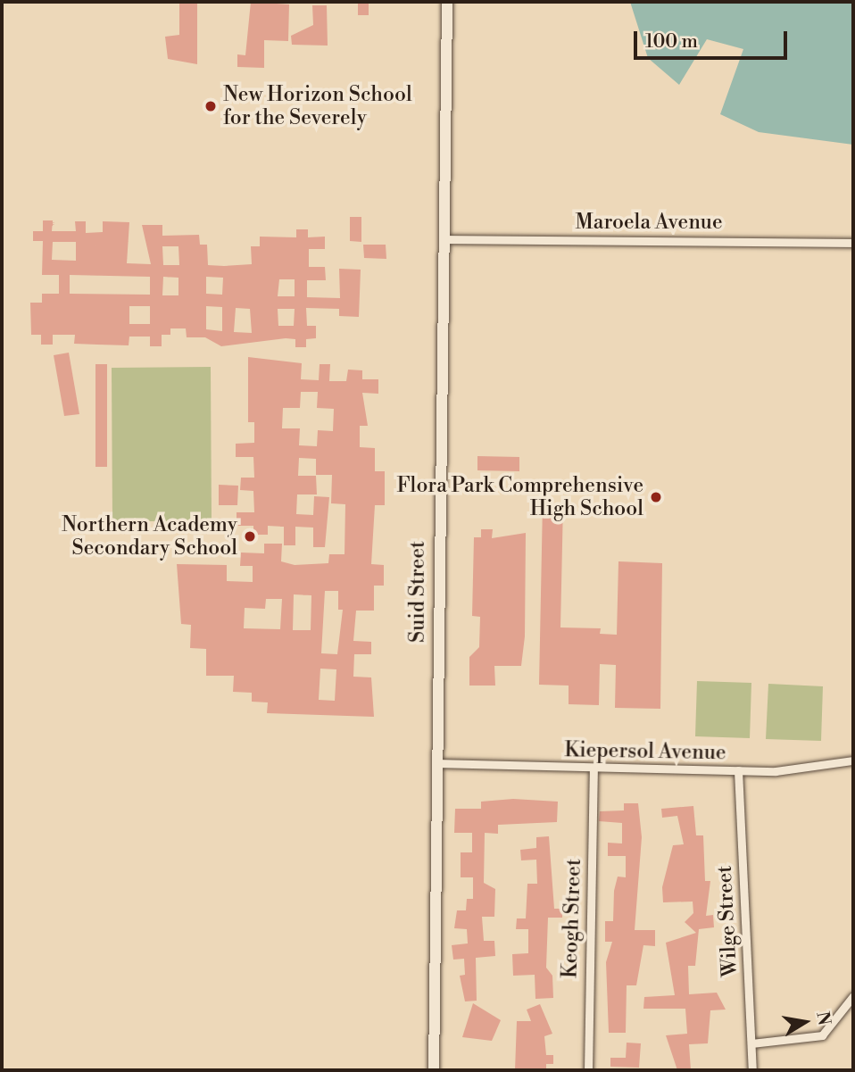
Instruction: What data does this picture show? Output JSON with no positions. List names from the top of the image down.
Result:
{
  "streets": {
    "street": [
      "Maroela Avenue",
      "Suid Street",
      "Kiepersol Avenue",
      "Keogh Street",
      "Wilge Street"
    ]
  },
  "crossings": [
    ["Maroela Avenue", "Suid Street"],
    ["Suid Street", "Kiepersol Avenue"],
    ["Kiepersol Avenue", "Keogh Street"],
    ["Kiepersol Avenue", "Wilge Street"]
  ],
  "places": ["New Horizon School for the Severely", "Flora Park Comprehensive High School", "Northern Academy Secondary School"],
  "scale_bar": "100 m",
  "north": "right"
}
